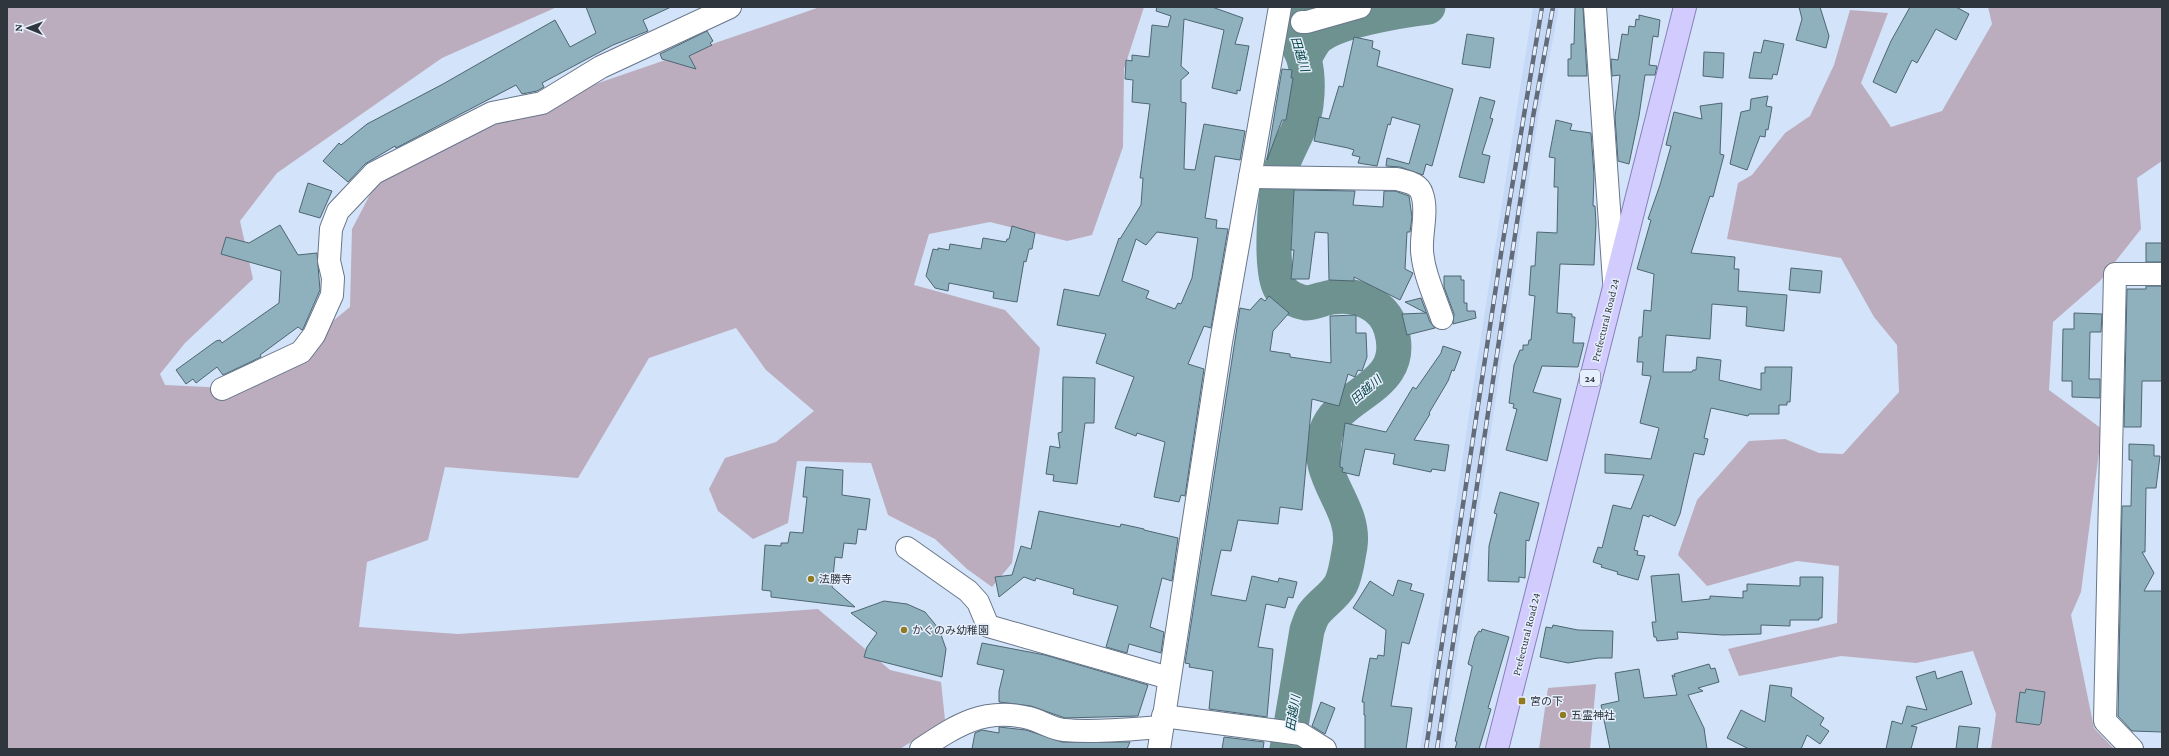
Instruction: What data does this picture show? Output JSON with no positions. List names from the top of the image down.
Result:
{
  "streets": {
    "main road": ["Prefectural Road 24", "24"]
  },
  "water": ["田越川"],
  "places": {
    "other": ["法勝寺", "かぐのみ幼稚園", "五霊神社"],
    "transit": ["宮の下"]
  },
  "north": "left"
}
